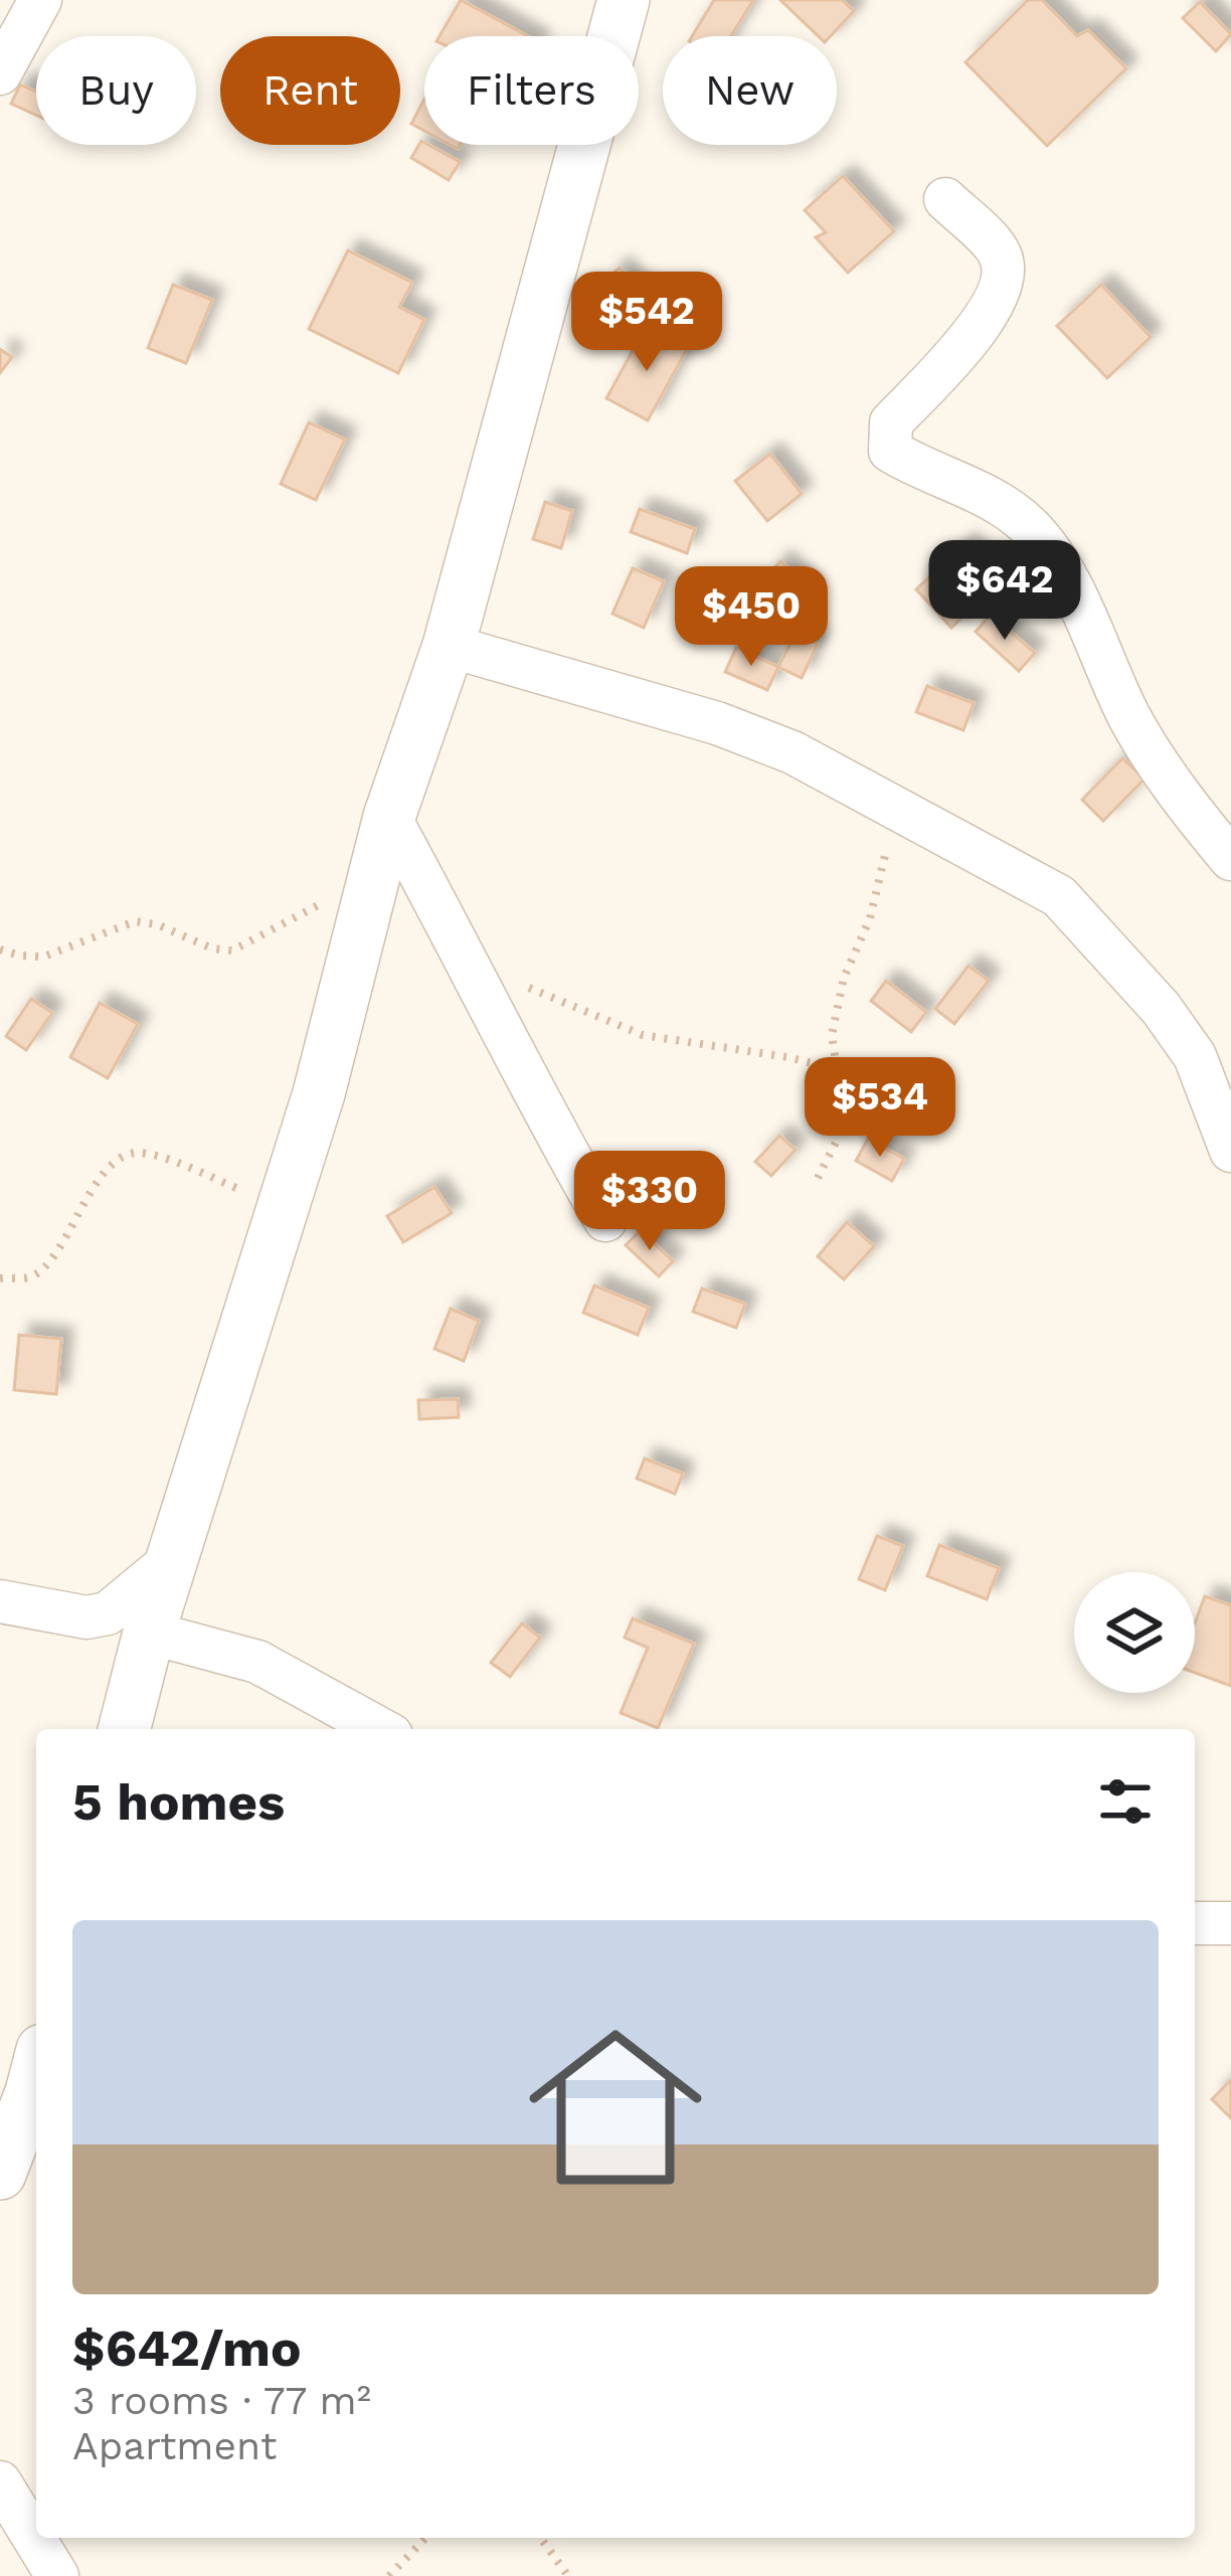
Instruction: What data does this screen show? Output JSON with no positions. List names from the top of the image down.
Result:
{
  "page": {
    "chip": [
      "Buy",
      "Rent",
      "Filters",
      "New"
    ],
    "price": [
      "$542",
      "$642",
      "$450",
      "$534",
      "$330"
    ],
    "heading": "5 homes",
    "list": [
      {
        "name": "$642/mo",
        "note": "3 rooms · 77 m² · Apartment"
      }
    ]
  }
}
